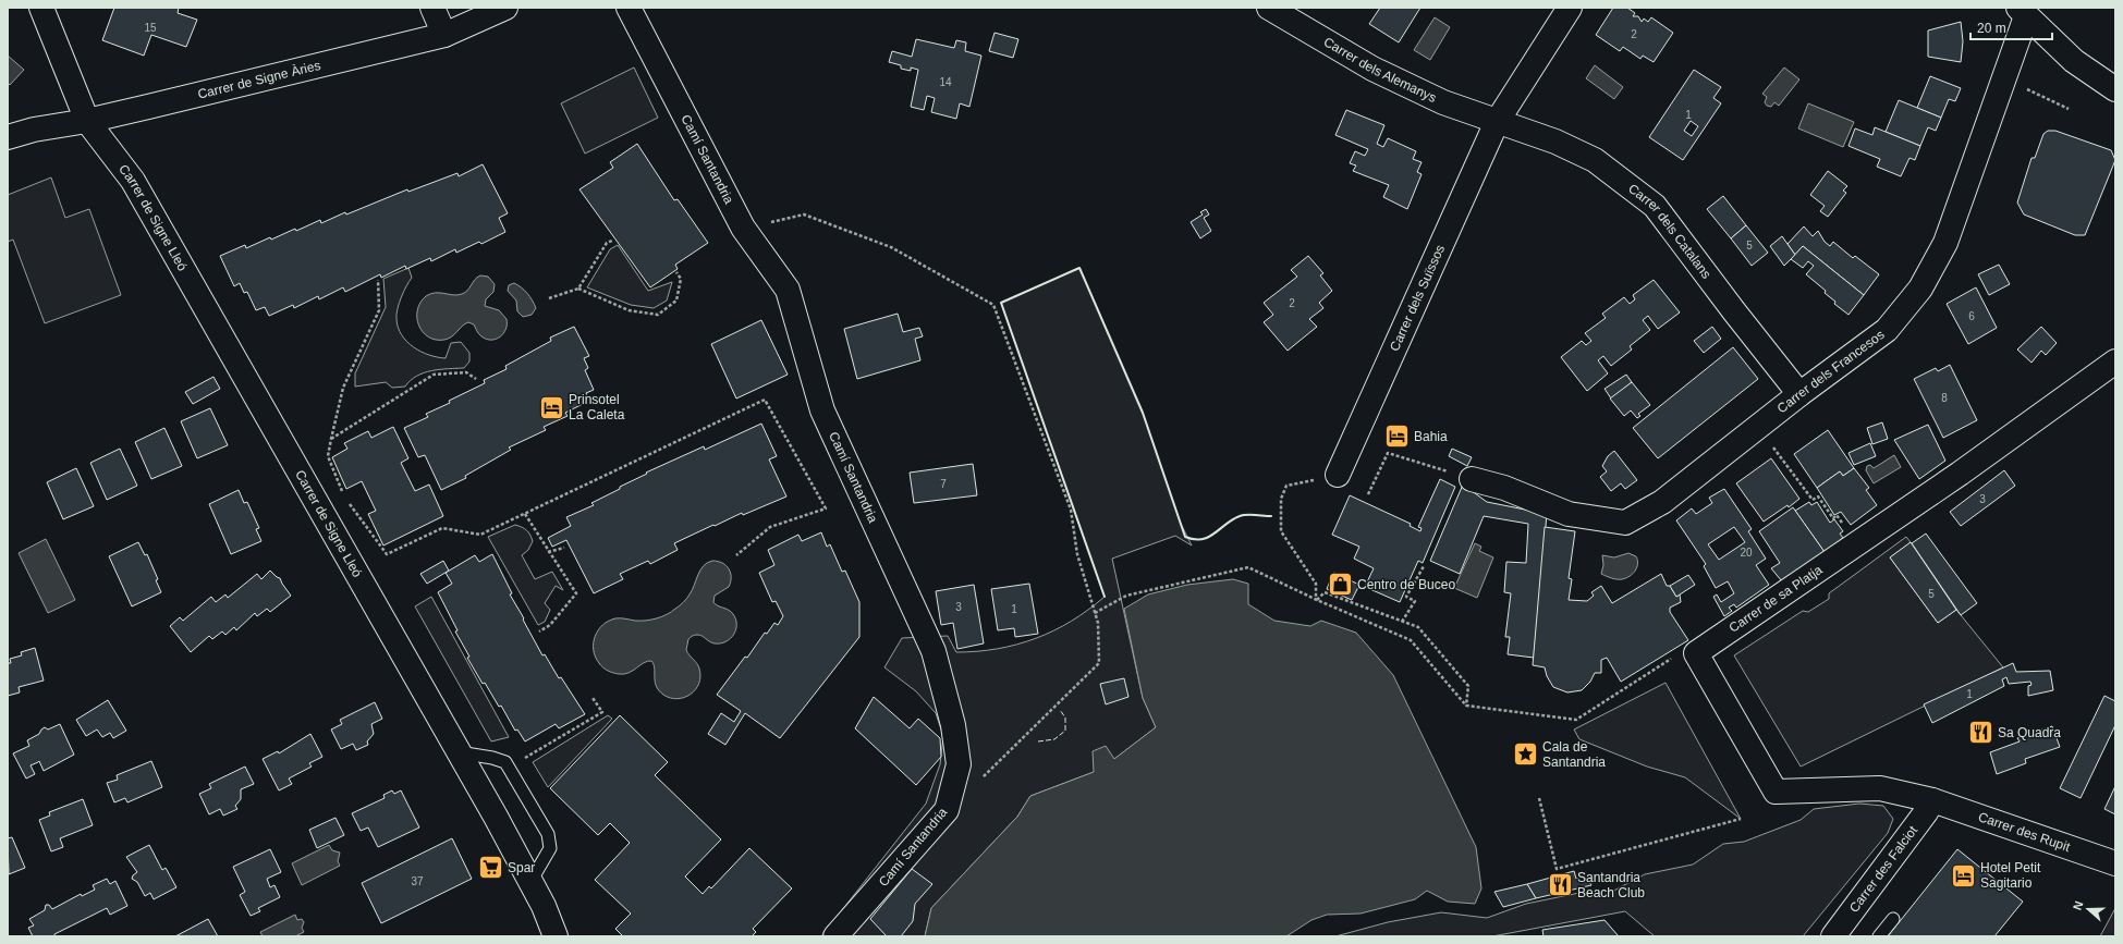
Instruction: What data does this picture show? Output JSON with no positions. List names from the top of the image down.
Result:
{
  "streets": {
    "street": [
      "Carrer dels Alemanys",
      "Carrer de Signe Àries",
      "Camí Santandria",
      "Carrer de Signe Lleó",
      "Carrer dels Catalans",
      "Carrer dels Suïssos",
      "Carrer dels Francesos",
      "Carrer de sa Platja",
      "Carrer des Rupit",
      "Carrer des Falciot"
    ]
  },
  "crossings": [
    ["Carrer dels Alemanys", "Carrer dels Catalans"],
    ["Carrer dels Alemanys", "Carrer dels Suïssos"],
    ["Carrer de Signe Àries", "Carrer de Signe Lleó"],
    ["Carrer dels Catalans", "Carrer dels Suïssos"],
    ["Carrer dels Catalans", "Carrer dels Francesos"],
    ["Carrer de sa Platja", "Carrer des Rupit"],
    ["Carrer de sa Platja", "Carrer des Falciot"],
    ["Carrer des Rupit", "Carrer des Falciot"]
  ],
  "places": {
    "hotel": ["Prinsotel La Caleta", "Bahia", "Hotel Petit Sagitario"],
    "shop": ["Centro de Buceo"],
    "restaurant": ["Sa Quadra", "Santandria Beach Club"],
    "place": ["Cala de Santandria"],
    "supermarket": ["Spar"]
  },
  "house_numbers": [
    "15",
    "2",
    "14",
    "1",
    "5",
    "2",
    "6",
    "8",
    "7",
    "3",
    "20",
    "5",
    "3",
    "1",
    "1",
    "37"
  ],
  "scale_bar": "20 m",
  "north": "left"
}
